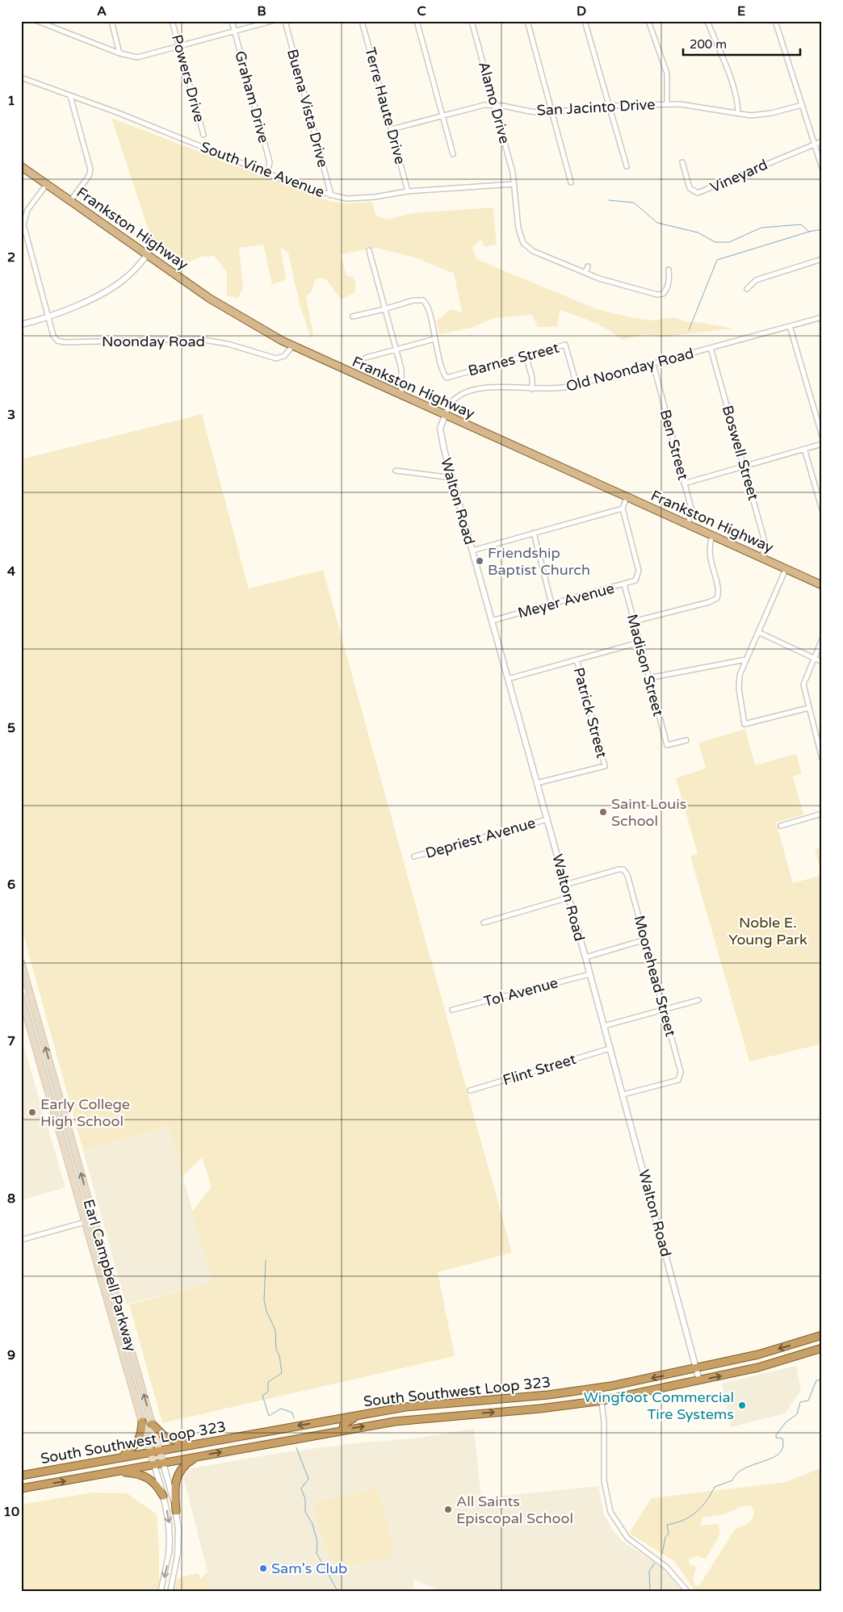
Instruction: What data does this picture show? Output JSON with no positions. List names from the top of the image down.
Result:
{
  "streets": {
    "highway": ["South Southwest Loop 323"],
    "main road": ["Frankston Highway", "Earl Campbell Parkway"],
    "street": [
      "Powers Drive",
      "Graham Drive",
      "Alamo Drive",
      "Terre Haute Drive",
      "San Jacinto Drive",
      "Buena Vista Drive",
      "South Vine Avenue",
      "Vineyard",
      "Noonday Road",
      "Barnes Street",
      "Old Noonday Road",
      "Ben Street",
      "Boswell Street",
      "Walton Road",
      "Meyer Avenue",
      "Madison Street",
      "Patrick Street",
      "Depriest Avenue",
      "Moorehead Street",
      "Tol Avenue",
      "Flint Street"
    ]
  },
  "crossings": [
    ["Graham Drive", "South Vine Avenue"],
    ["Alamo Drive", "San Jacinto Drive"],
    ["Alamo Drive", "South Vine Avenue"],
    ["Terre Haute Drive", "San Jacinto Drive"],
    ["Terre Haute Drive", "South Vine Avenue"],
    ["Buena Vista Drive", "South Vine Avenue"],
    ["Frankston Highway", "Noonday Road"],
    ["Frankston Highway", "Old Noonday Road"],
    ["Frankston Highway", "Ben Street"],
    ["Frankston Highway", "Boswell Street"],
    ["Frankston Highway", "Walton Road"],
    ["Barnes Street", "Old Noonday Road"],
    ["Old Noonday Road", "Ben Street"],
    ["Old Noonday Road", "Boswell Street"],
    ["Old Noonday Road", "Walton Road"],
    ["Walton Road", "Meyer Avenue"],
    ["Walton Road", "Patrick Street"],
    ["Walton Road", "Depriest Avenue"],
    ["Walton Road", "Moorehead Street"],
    ["Walton Road", "Tol Avenue"],
    ["Walton Road", "Flint Street"],
    ["Walton Road", "South Southwest Loop 323"],
    ["Meyer Avenue", "Madison Street"],
    ["Earl Campbell Parkway", "South Southwest Loop 323"]
  ],
  "parks": ["Noble E. Young Park"],
  "places": [
    "Friendship Baptist Church",
    "Saint Louis School",
    "Early College High School",
    "Wingfoot Commercial Tire Systems",
    "All Saints Episcopal School",
    "Sam's Club"
  ],
  "scale_bar": "200 m",
  "grid": {
    "columns": [
      "A",
      "B",
      "C",
      "D",
      "E"
    ],
    "rows": [
      "1",
      "2",
      "3",
      "4",
      "5",
      "6",
      "7",
      "8",
      "9",
      "10"
    ]
  }
}
